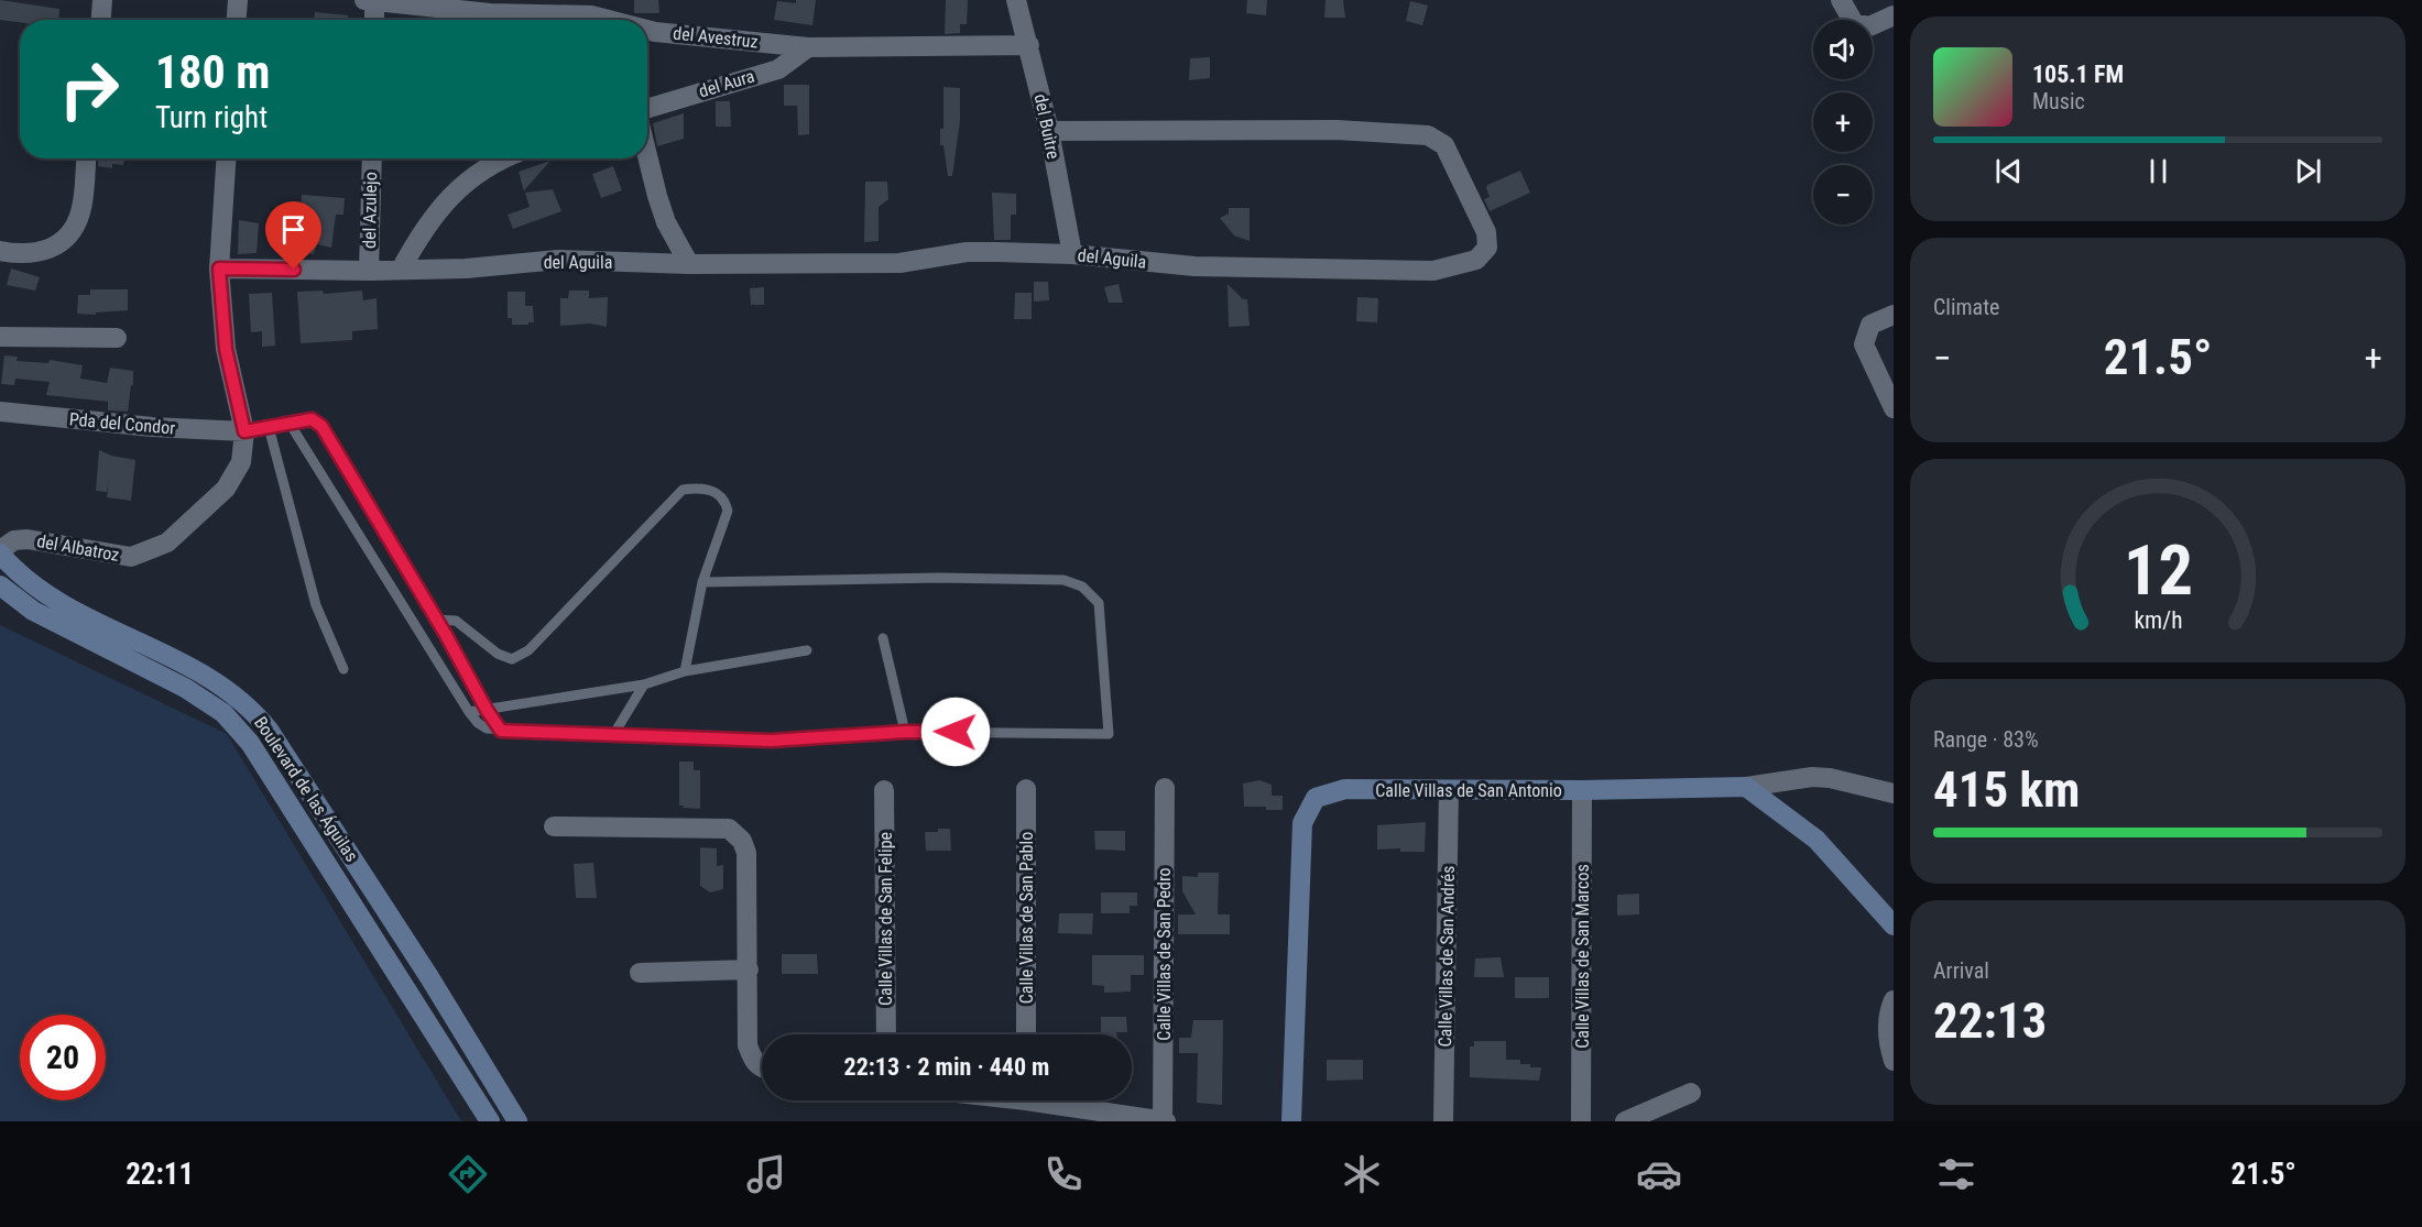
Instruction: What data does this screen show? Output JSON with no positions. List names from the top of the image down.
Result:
{
  "streets": {
    "main road": ["Boulevard de las Águilas", "Calle Villas de San Antonio"],
    "street": [
      "del Avestruz",
      "del Aura",
      "del Buitre",
      "del Azulejo",
      "del Aguila",
      "Pda del Condor",
      "del Albatroz",
      "Calle Villas de San Pablo",
      "Calle Villas de San Felipe",
      "Calle Villas de San Pedro",
      "Calle Villas de San Andrés",
      "Calle Villas de San Marcos"
    ]
  },
  "crossings": [
    ["del Avestruz", "del Aura"],
    ["del Avestruz", "del Buitre"],
    ["del Buitre", "del Aguila"],
    ["del Azulejo", "del Aguila"],
    ["del Aguila", "del Albatroz"],
    ["Pda del Condor", "del Albatroz"],
    ["del Albatroz", "Boulevard de las Águilas"],
    ["Calle Villas de San Antonio", "Calle Villas de San Andrés"],
    ["Calle Villas de San Antonio", "Calle Villas de San Marcos"]
  ],
  "page": {
    "map_buttons": ["+", "−"],
    "turn": ["180 m", "Turn right"],
    "song": ["105.1 FM", "Music"],
    "tile": [
      "Climate",
      ["Range · 83%", "415 km"],
      ["Arrival", "22:13"]
    ],
    "heat": ["−", "21.5°", "+"],
    "limit": "20",
    "trip": "22:13 · 2 min · 440 m",
    "tabs": ["22:11", "21.5°"],
    "gauge": ["12", "km/h"]
  }
}
